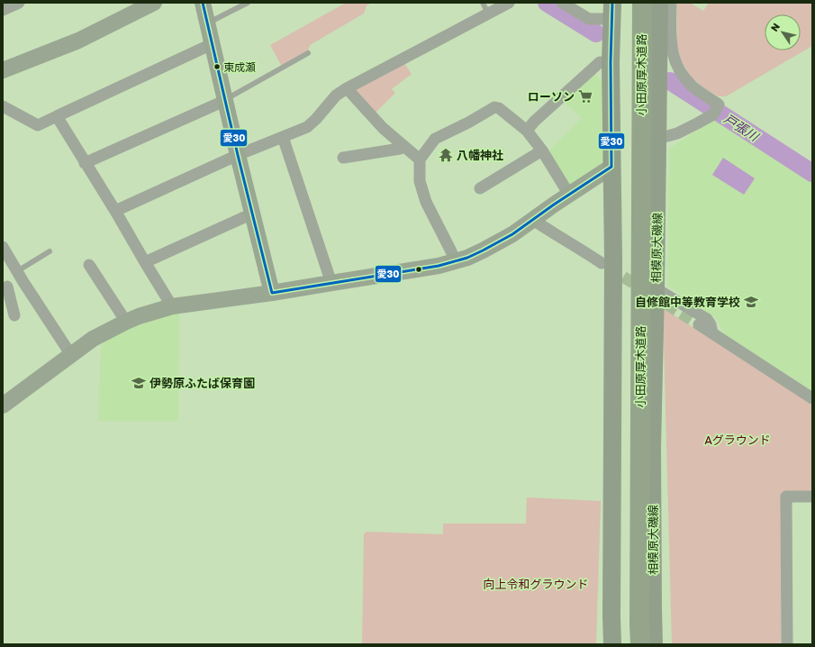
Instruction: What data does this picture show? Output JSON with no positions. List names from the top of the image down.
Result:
{
  "streets": {
    "highway": ["小田原厚木道路"],
    "main road": ["相模原大磯線"]
  },
  "water": ["戸張川"],
  "parks": ["Aグラウンド", "向上令和グラウンド"],
  "places": {
    "other": ["東成瀬"],
    "supermarket": ["ローソン"],
    "temple": ["八幡神社"],
    "school or university": ["自修館中等教育学校", "伊勢原ふたば保育園"]
  },
  "lines": ["transit line 愛30"],
  "north": "top left"
}
